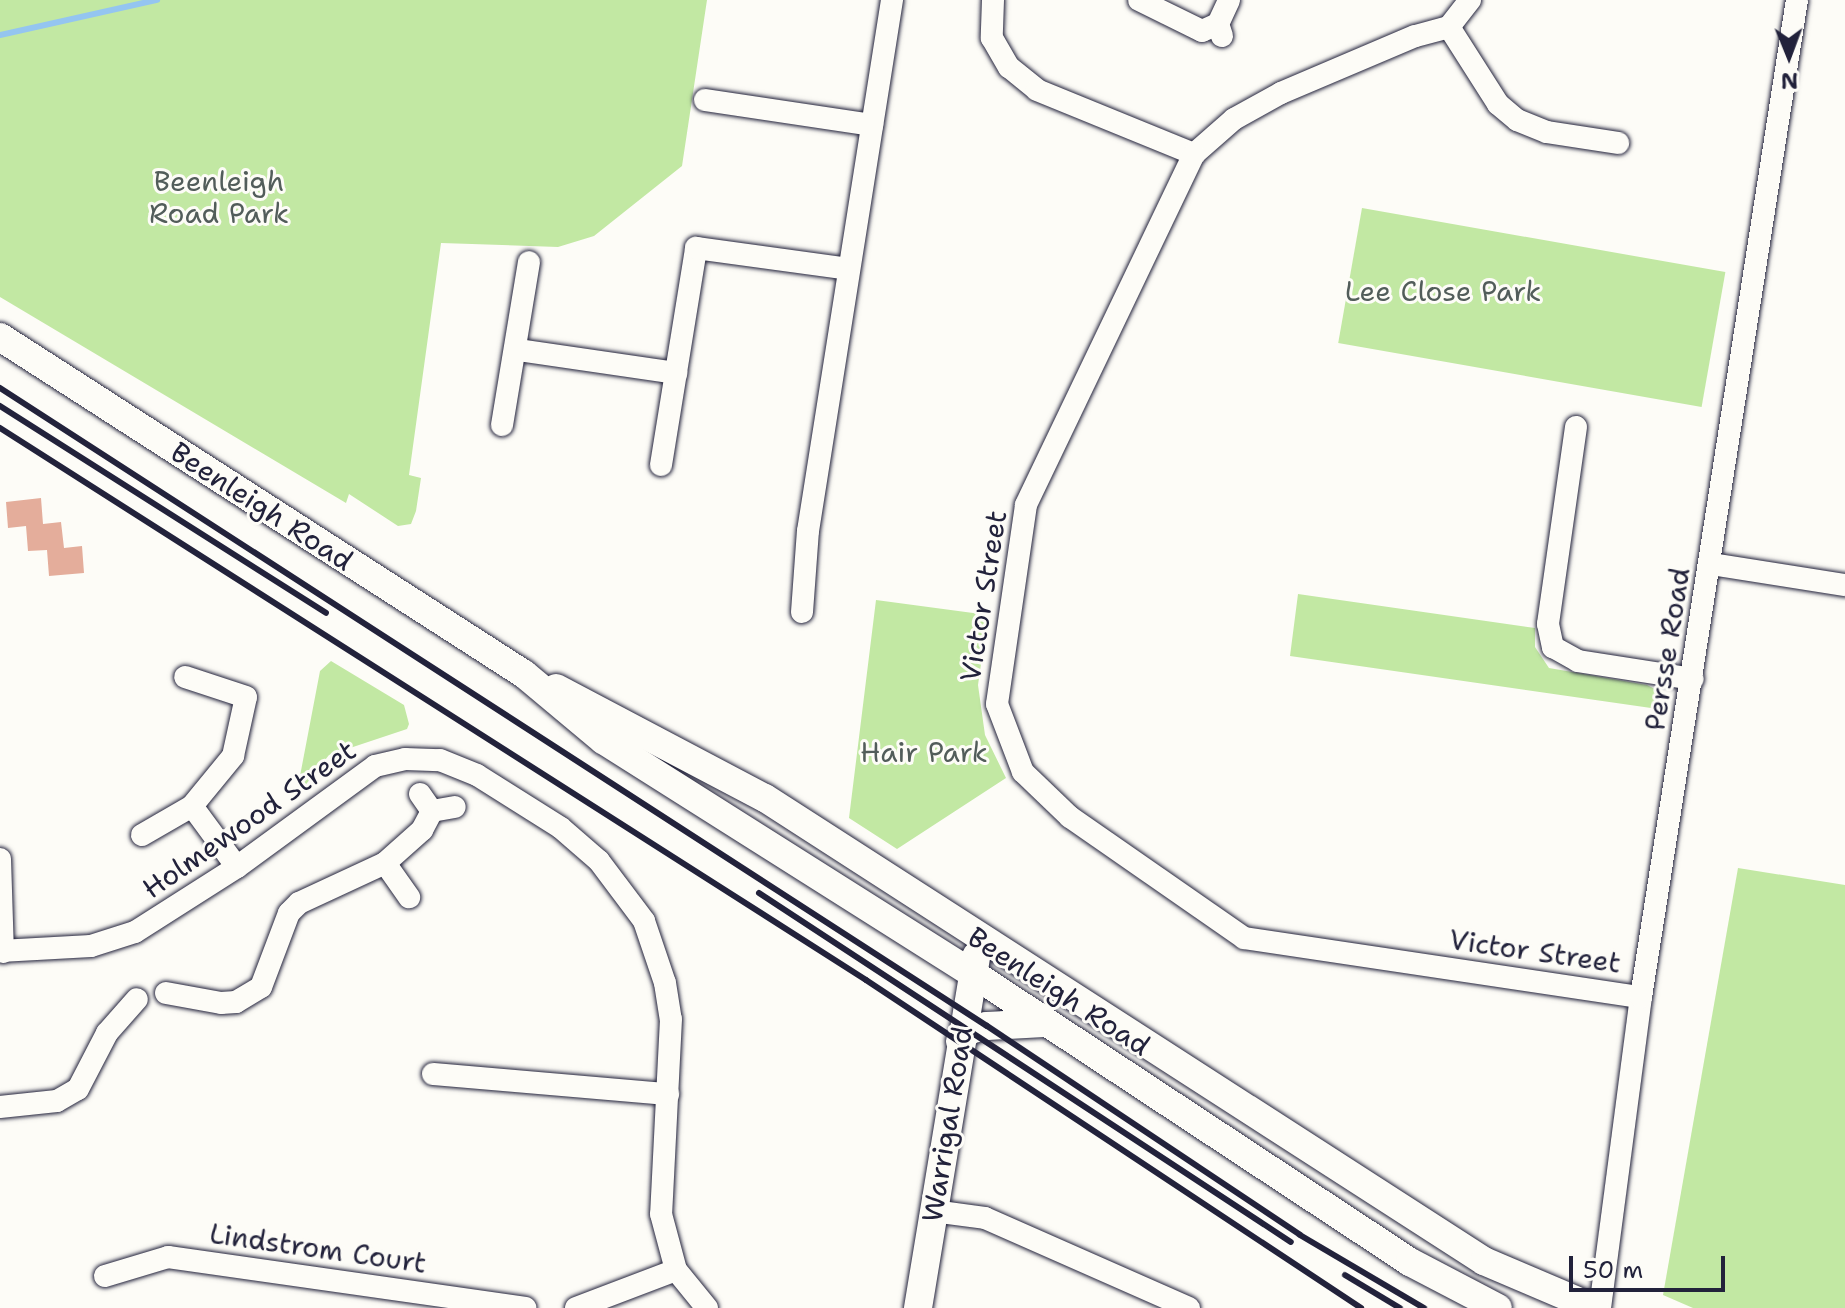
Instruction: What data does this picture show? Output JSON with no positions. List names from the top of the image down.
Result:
{
  "streets": {
    "main road": ["Beenleigh Road", "Warrigal Road"],
    "street": [
      "Victor Street",
      "Persse Road",
      "Holmewood Street",
      "Lindstrom Court"
    ]
  },
  "crossings": [
    ["Beenleigh Road", "Warrigal Road"],
    ["Victor Street", "Persse Road"]
  ],
  "parks": ["Beenleigh Road Park", "Lee Close Park", "Hair Park"],
  "scale_bar": "50 m",
  "north": "bottom"
}
